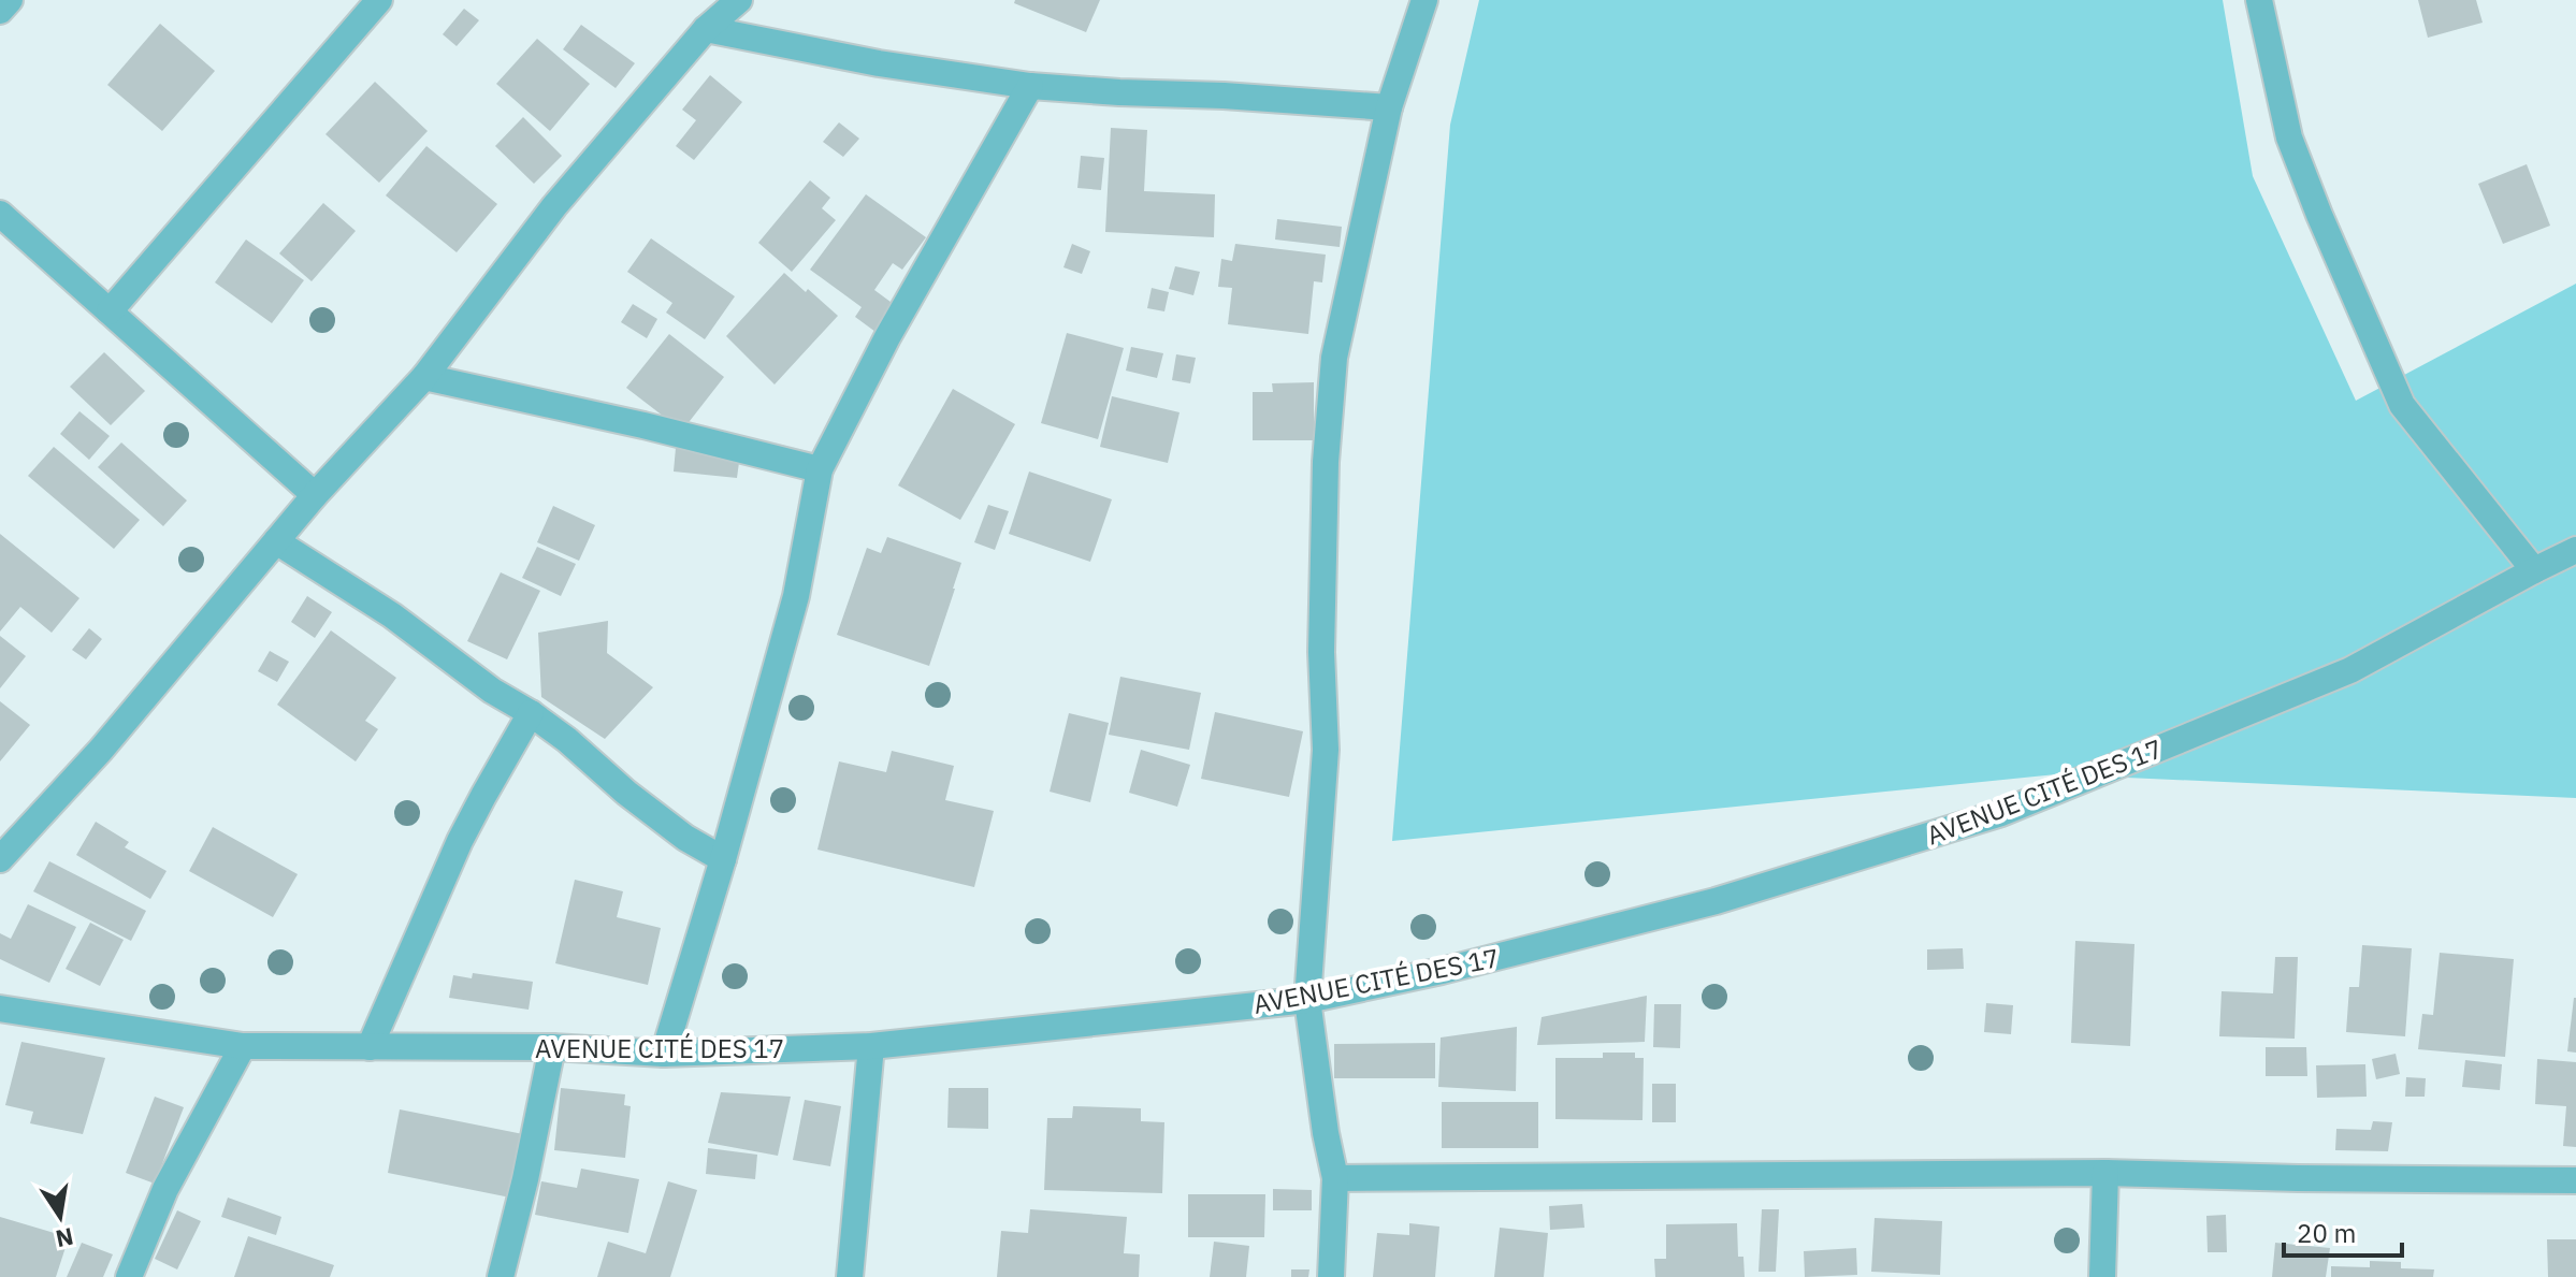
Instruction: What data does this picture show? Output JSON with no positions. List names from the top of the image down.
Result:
{
  "streets": {
    "street": ["AVENUE CITÉ DES 17"]
  },
  "scale_bar": "20 m",
  "north": "bottom"
}
